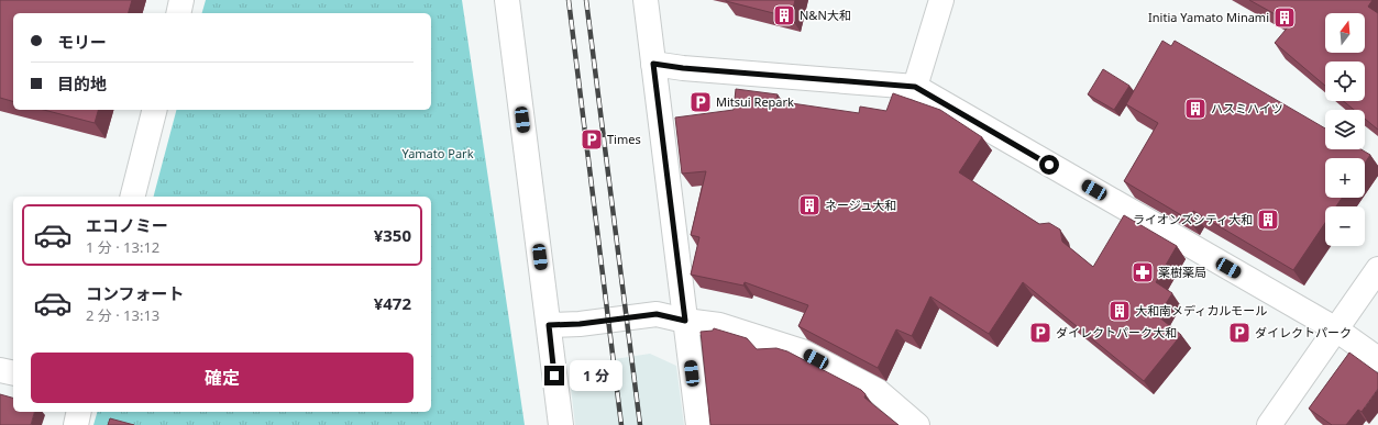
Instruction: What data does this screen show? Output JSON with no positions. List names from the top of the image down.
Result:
{
  "parks": ["Yamato Park"],
  "places": {
    "building": [
      "N&N大和",
      "Initia Yamato Minami",
      "ハスミハイツ",
      "ネージュ大和",
      "ライオンズシティ大和",
      "大和南メディカルモール"
    ],
    "parking": [
      "Mitsui Repark",
      "Times",
      "ダイレクトパーク大和",
      "ダイレクトパーク"
    ],
    "pharmacy": ["薬樹薬局"]
  },
  "north": "top",
  "page": {
    "map_buttons": ["+", "−"],
    "banner": ["モリー", "目的地"],
    "list": [
      {
        "name": "エコノミー",
        "note": "1 分 · 13:12",
        "value": "¥350"
      },
      {
        "name": "コンフォート",
        "note": "2 分 · 13:13",
        "value": "¥472"
      }
    ],
    "buttons": "確定",
    "bubble": "1 分"
  }
}
